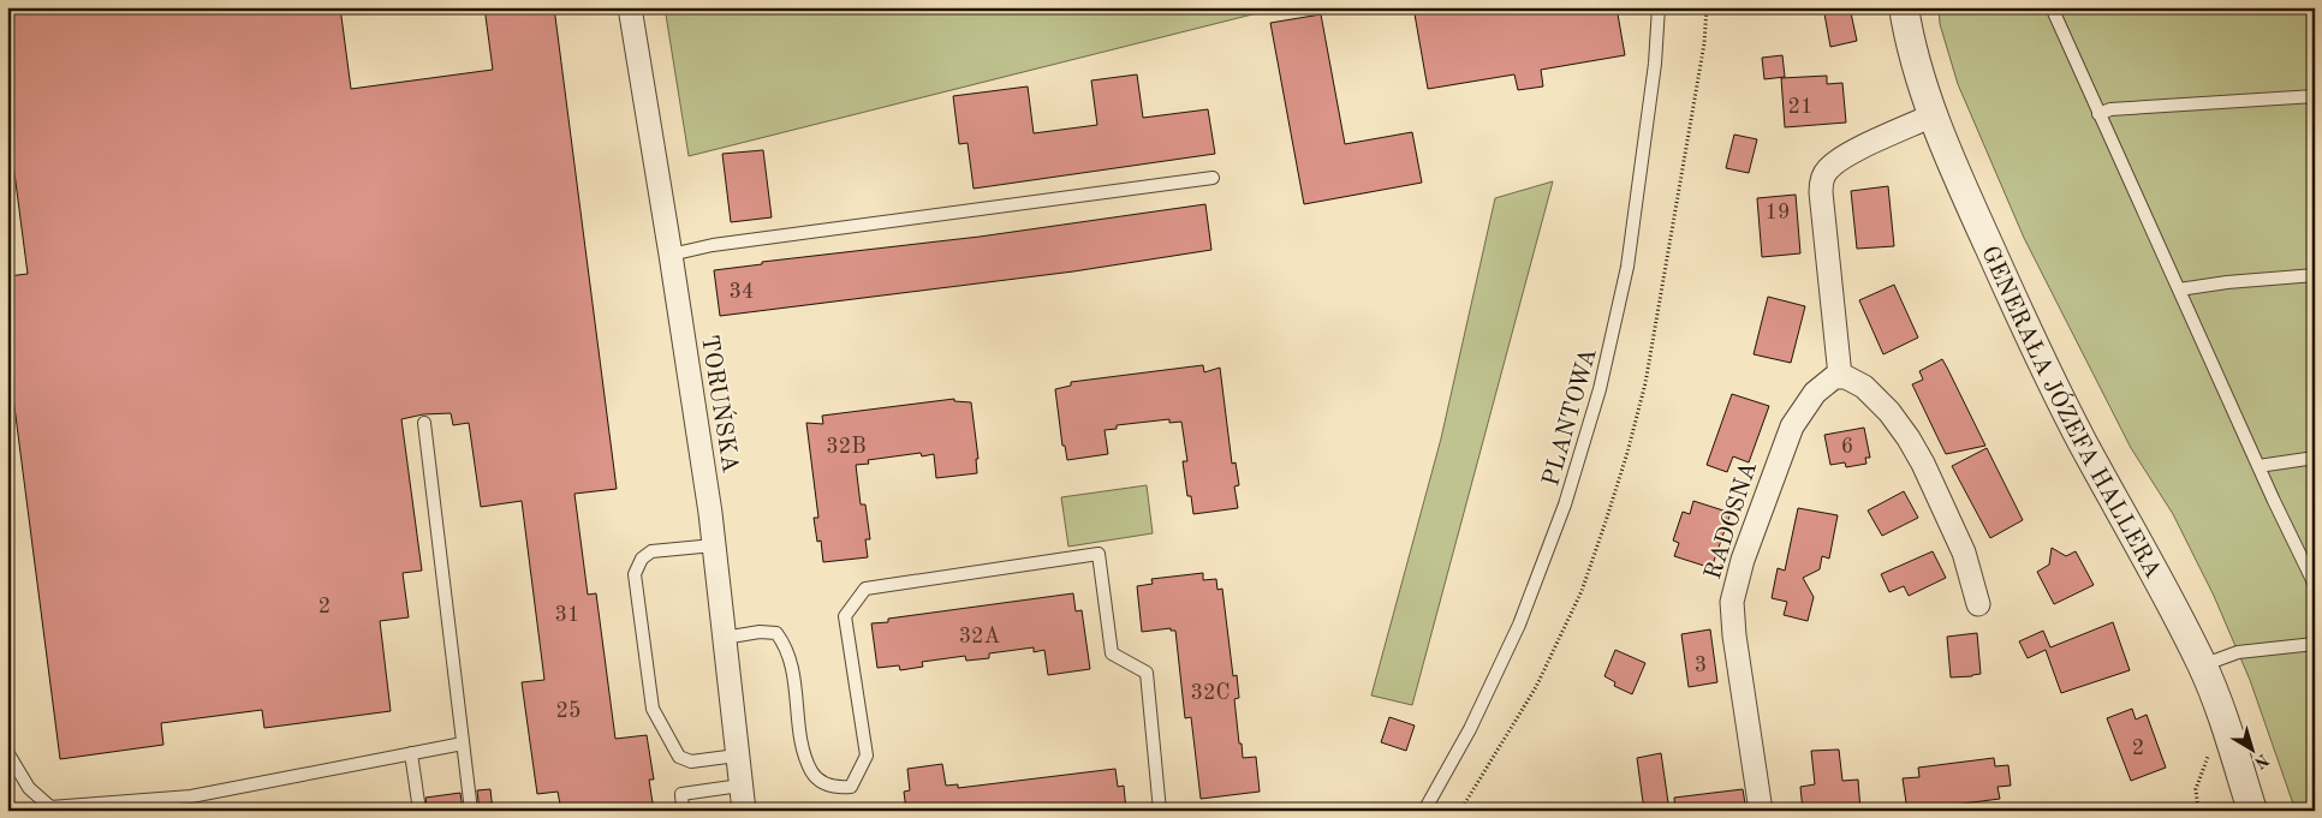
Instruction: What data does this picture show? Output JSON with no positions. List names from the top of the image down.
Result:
{
  "streets": {
    "street": ["TORUŃSKA", "GENERAŁA JÓZEFA HALLERA", "RADOSNA"],
    "lane": ["PLANTOWA"]
  },
  "house_numbers": [
    "21",
    "19",
    "34",
    "32B",
    "6",
    "2",
    "31",
    "32A",
    "3",
    "32C",
    "25",
    "2"
  ],
  "north": "bottom right"
}
